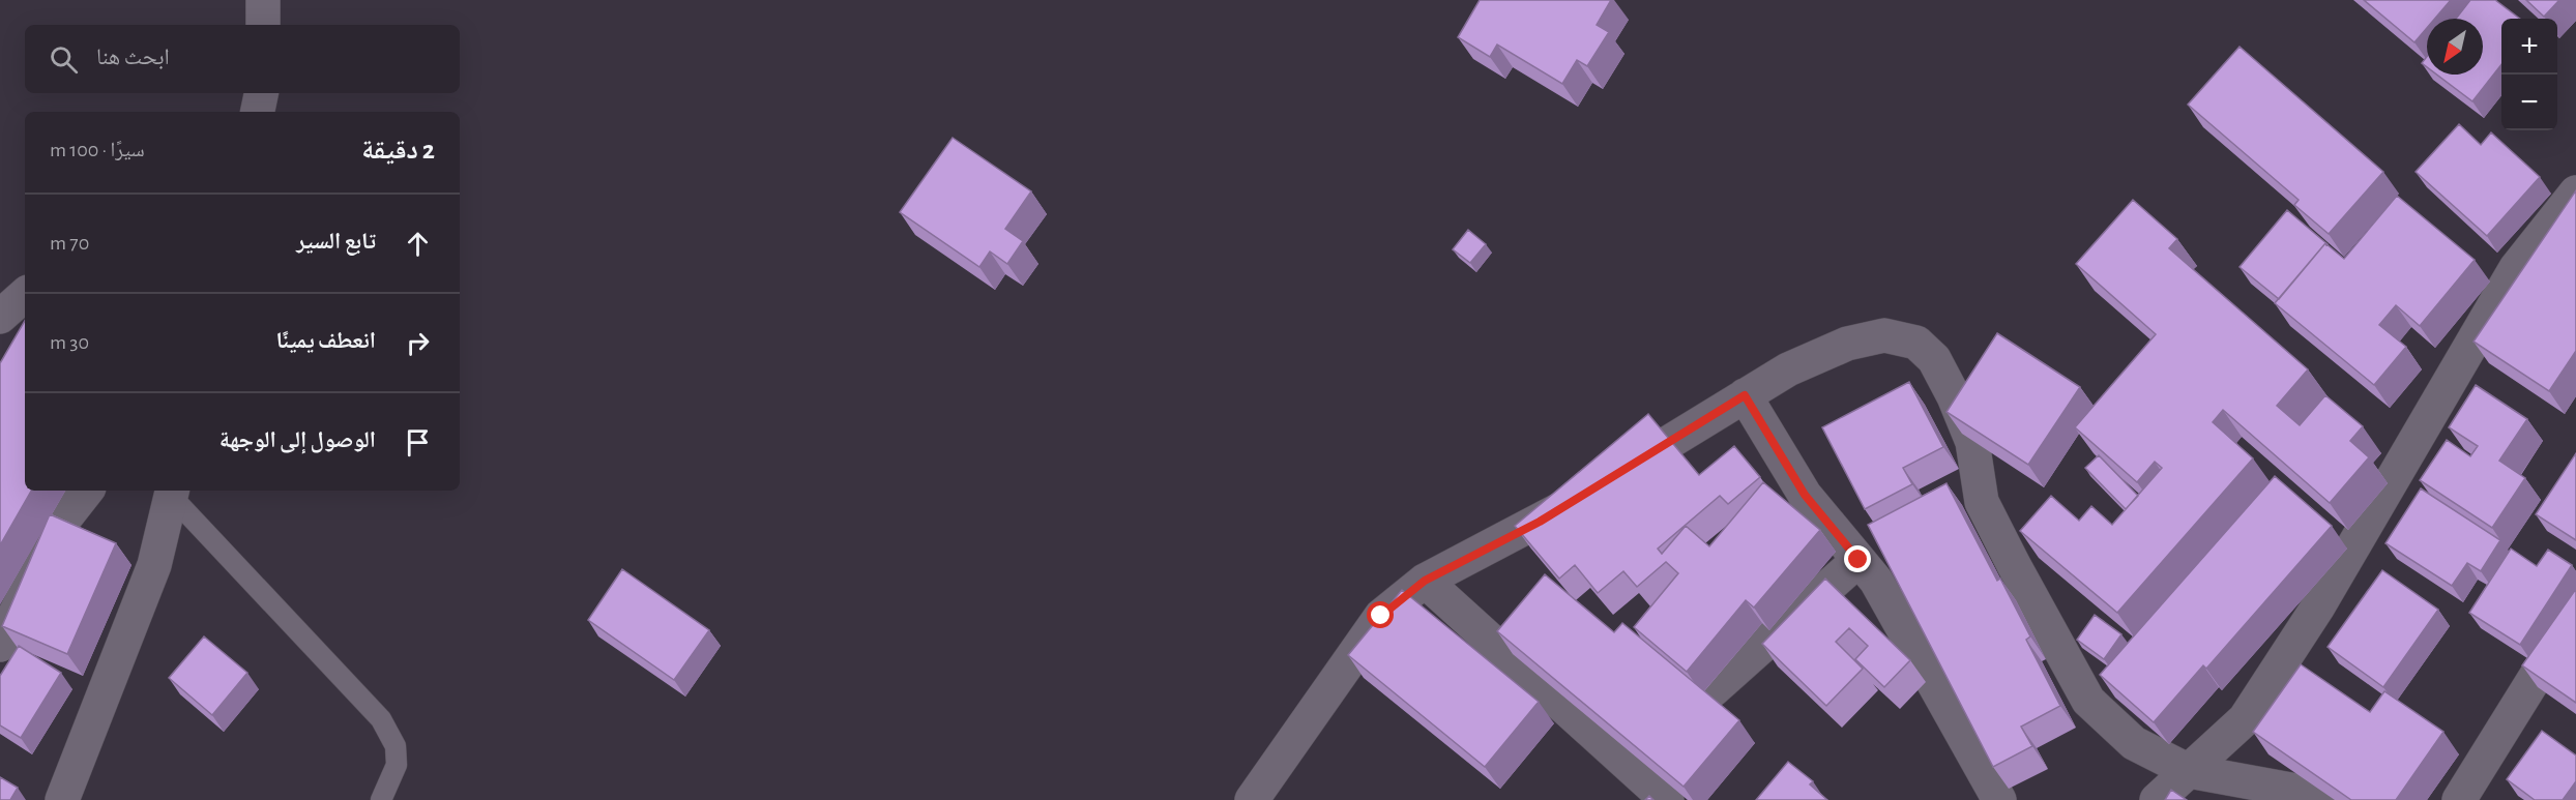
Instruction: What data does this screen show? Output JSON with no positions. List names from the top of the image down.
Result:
{
  "north": "bottom left",
  "page": {
    "map_buttons": ["+", "−"],
    "search": "ابحث هنا",
    "heading": ["2 دقيقة", "سيرًا · 100 m"],
    "list": [
      ["تابع السير", "70 m"],
      ["انعطف يمينًا", "30 m"],
      "الوصول إلى الوجهة"
    ]
  }
}
